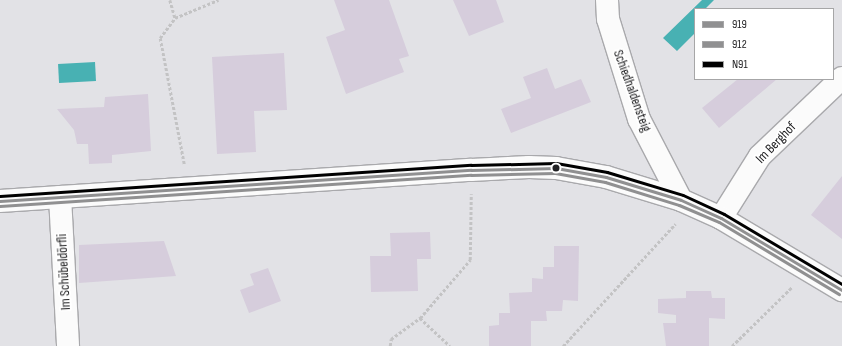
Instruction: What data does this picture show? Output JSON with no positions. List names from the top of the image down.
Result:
{
  "streets": {
    "main road": ["Schiedhaldensteig", "Im Berghof", "Im Schübeldörfli"]
  },
  "lines": ["transit line N91", "transit line 919", "transit line 912"],
  "legend": ["919", "912", "N91"]
}
